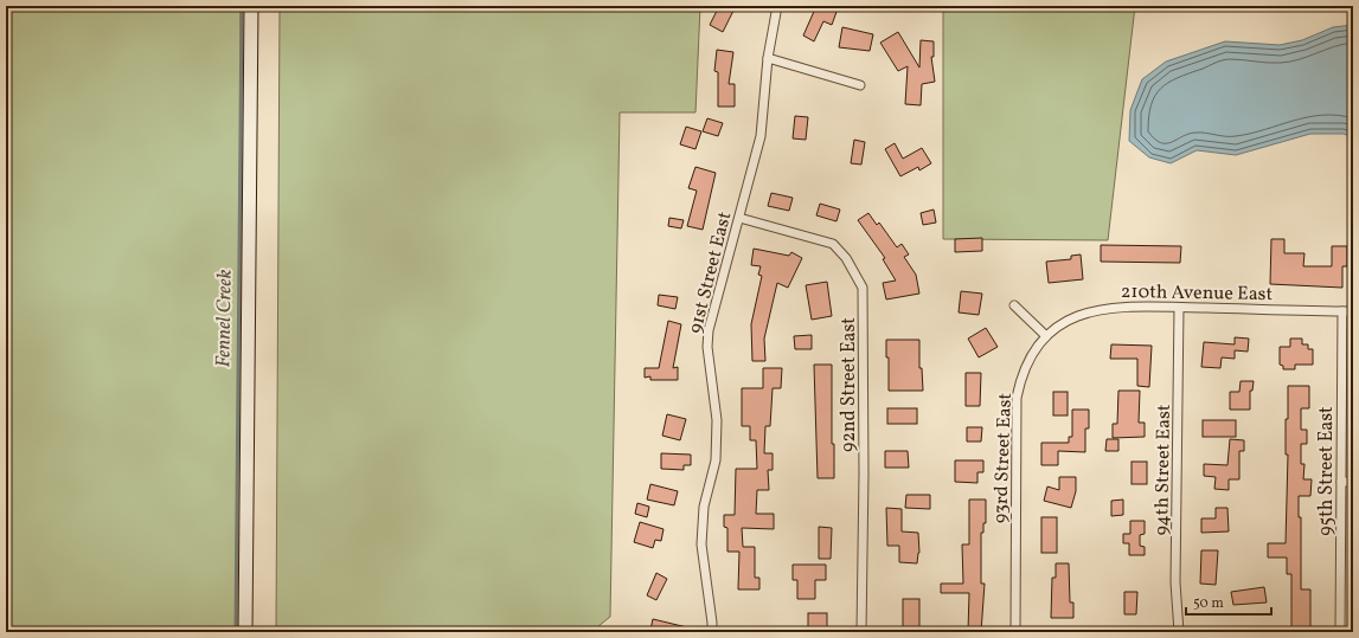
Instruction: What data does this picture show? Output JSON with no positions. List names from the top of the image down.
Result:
{
  "streets": {
    "street": [
      "91st Street East",
      "210th Avenue East",
      "92nd Street East",
      "93rd Street East",
      "94th Street East",
      "95th Street East"
    ]
  },
  "crossings": [
    ["91st Street East", "92nd Street East"],
    ["210th Avenue East", "93rd Street East"],
    ["210th Avenue East", "94th Street East"],
    ["210th Avenue East", "95th Street East"]
  ],
  "water": ["Fennel Creek"],
  "scale_bar": "50 m"
}
